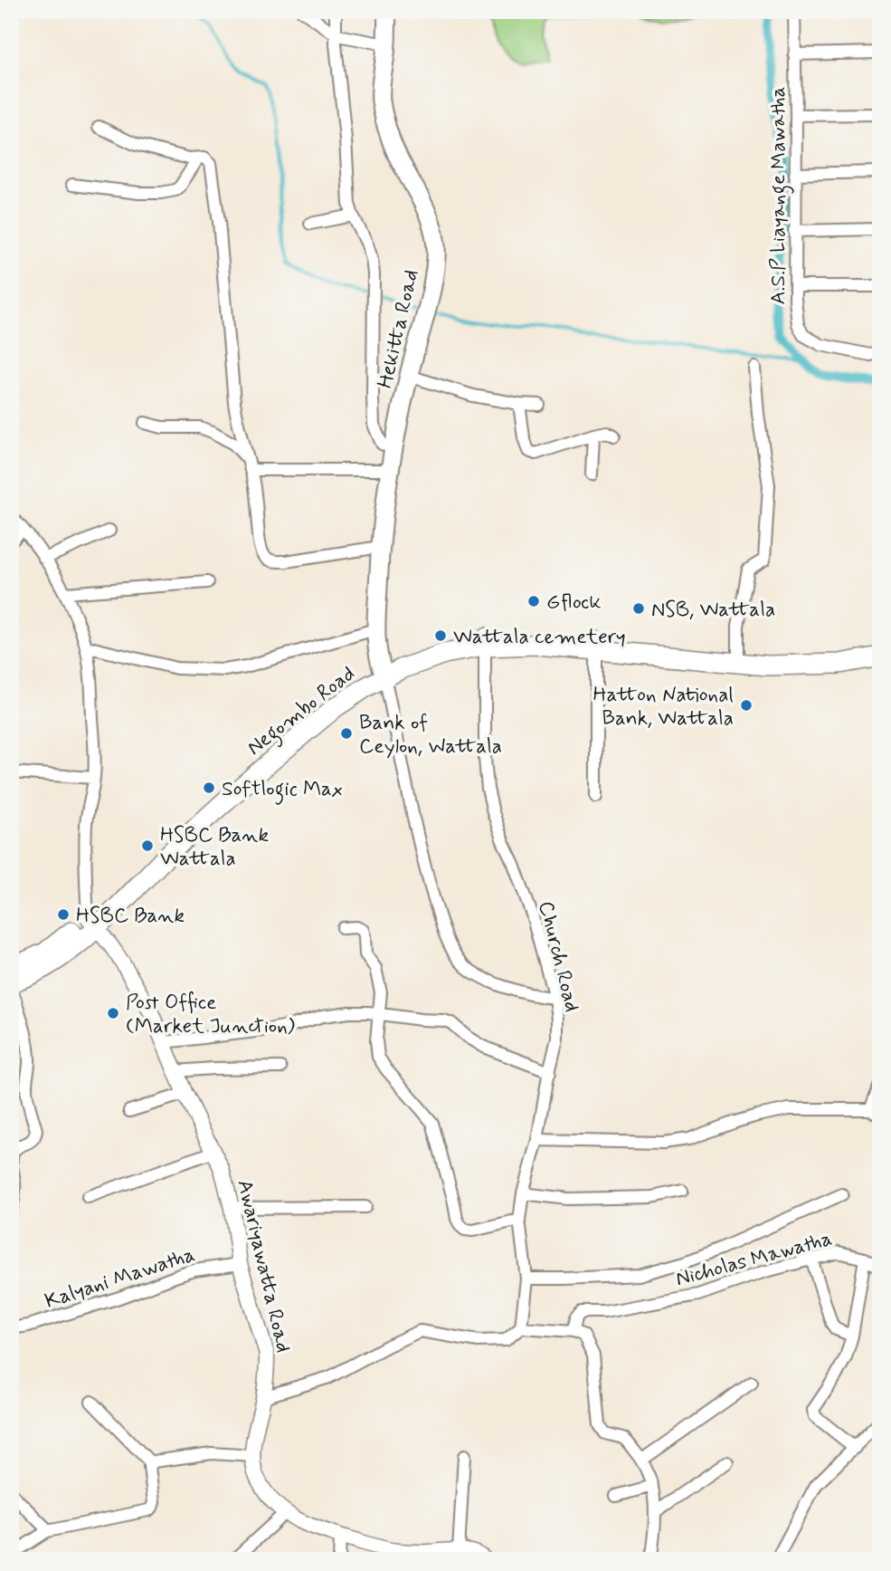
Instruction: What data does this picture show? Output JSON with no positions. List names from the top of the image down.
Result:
{
  "streets": {
    "highway": ["Negombo Road"],
    "main road": ["Hekitta Road"],
    "street": [
      "A.S.P Liayange Mawatha",
      "Church Road",
      "Nicholas Mawatha",
      "Awariyawatta Road",
      "Kalyani Mawatha"
    ]
  },
  "crossings": [
    ["Hekitta Road", "Negombo Road"],
    ["Negombo Road", "Church Road"],
    ["Negombo Road", "Awariyawatta Road"],
    ["Awariyawatta Road", "Kalyani Mawatha"]
  ],
  "places": [
    "Gflock",
    "NSB, Wattala",
    "Wattala cemetery",
    "Hatton National Bank, Wattala",
    "Bank of Ceylon, Wattala",
    "Softlogic Max",
    "HSBC Bank Wattala",
    "HSBC Bank",
    "Post Office (Market Junction)"
  ]
}
